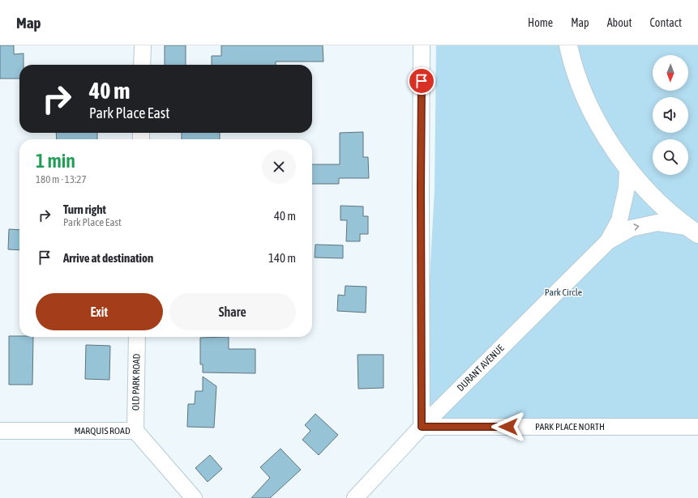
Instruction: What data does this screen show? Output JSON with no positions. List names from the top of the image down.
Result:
{
  "streets": {
    "street": [
      "DURANT AVENUE",
      "OLD PARK ROAD",
      "PARK PLACE NORTH",
      "MARQUIS ROAD"
    ]
  },
  "crossings": [
    ["DURANT AVENUE", "PARK PLACE NORTH"],
    ["OLD PARK ROAD", "MARQUIS ROAD"]
  ],
  "parks": ["Park Circle"],
  "north": "bottom",
  "page": {
    "header": "Map",
    "nav": [
      "Home",
      "Map",
      "About",
      "Contact"
    ],
    "turn": ["40 m", "Park Place East"],
    "heading": ["1 min", "180 m · 13:27"],
    "list": [
      {
        "name": "Turn right",
        "note": "Park Place East",
        "value": "40 m"
      },
      {
        "name": "Arrive at destination",
        "value": "140 m"
      }
    ],
    "buttons": ["Exit", "Share"]
  }
}
